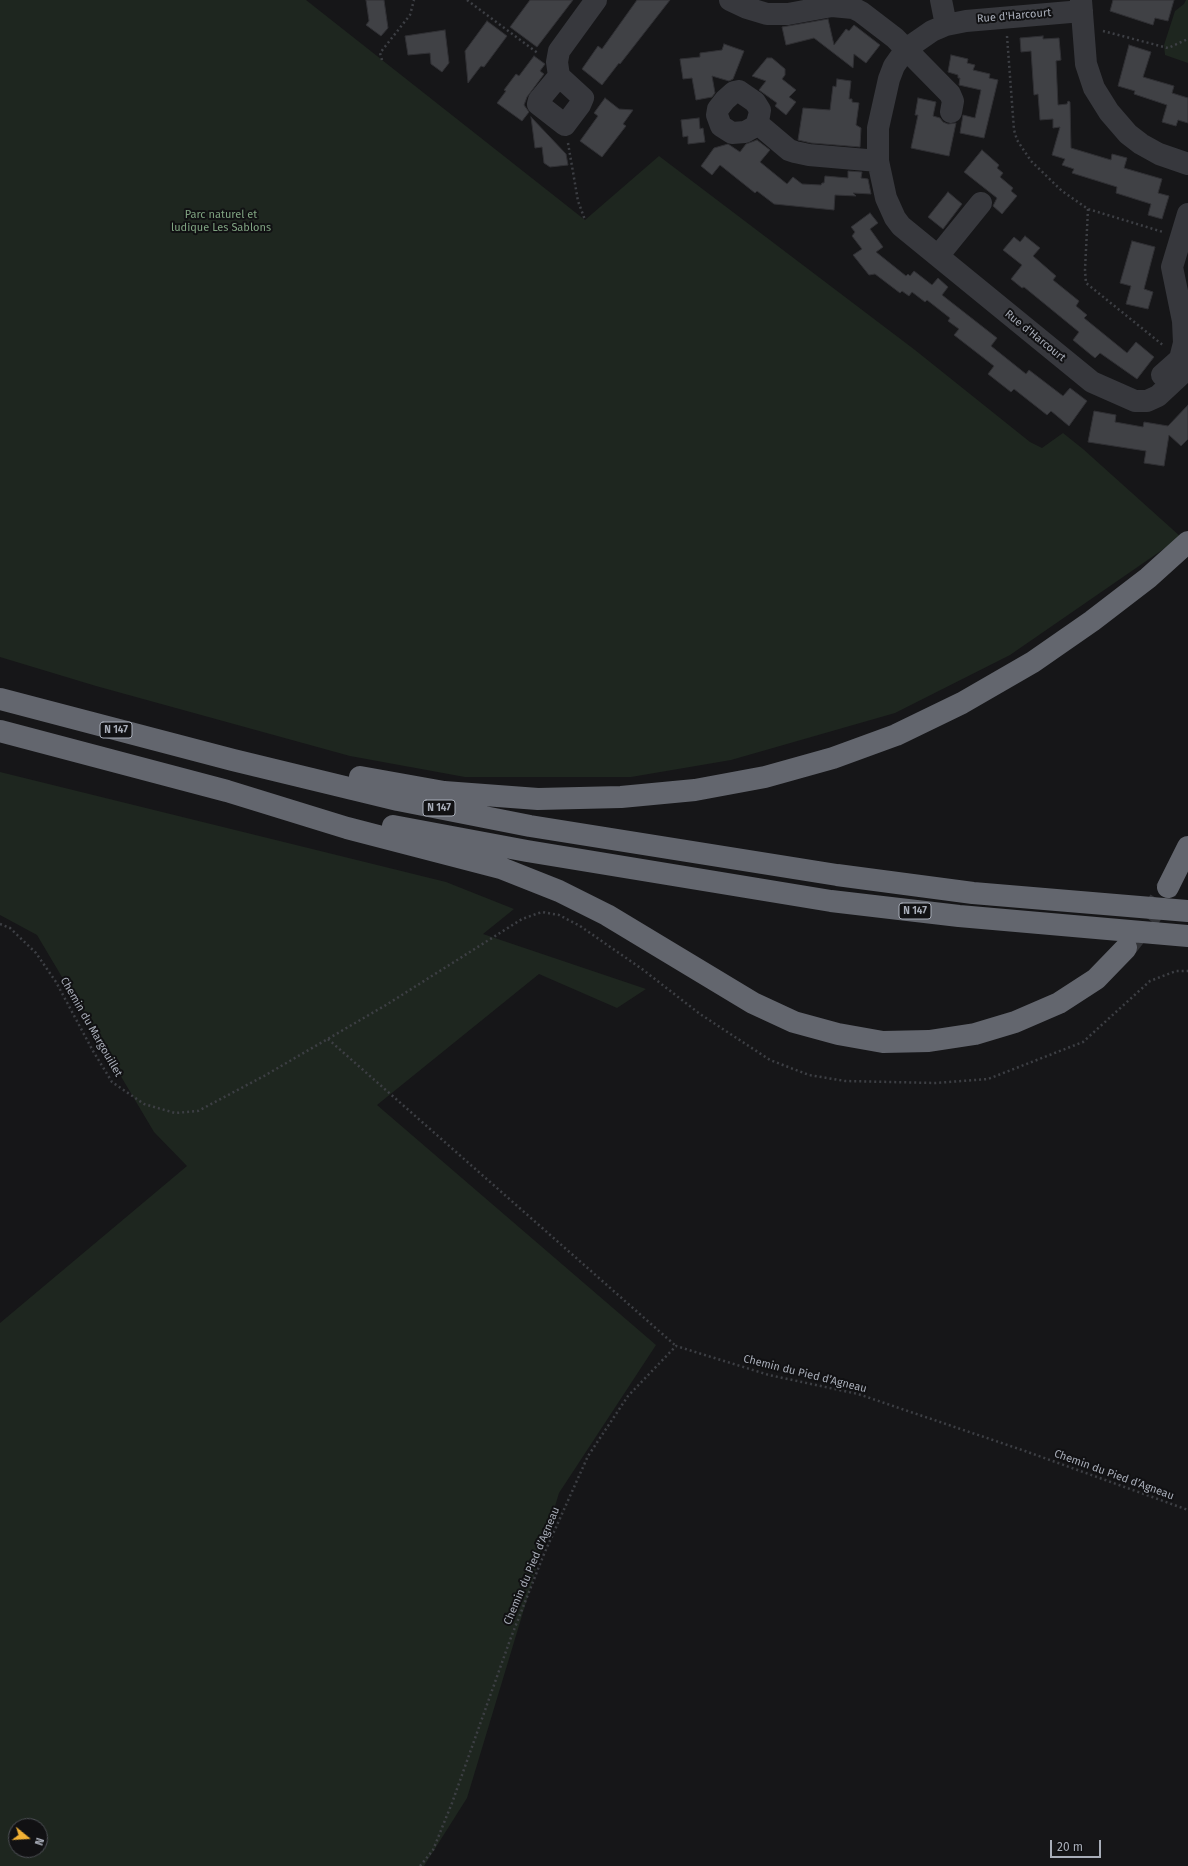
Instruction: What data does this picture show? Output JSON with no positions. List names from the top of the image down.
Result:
{
  "streets": {
    "highway": ["N 147"],
    "street": ["Rue d'Harcourt"],
    "path": ["Chemin du Margouillet", "Chemin du Pied d’Agneau"]
  },
  "parks": ["Parc naturel et ludique Les Sablons"],
  "scale_bar": "20 m",
  "north": "right"
}
